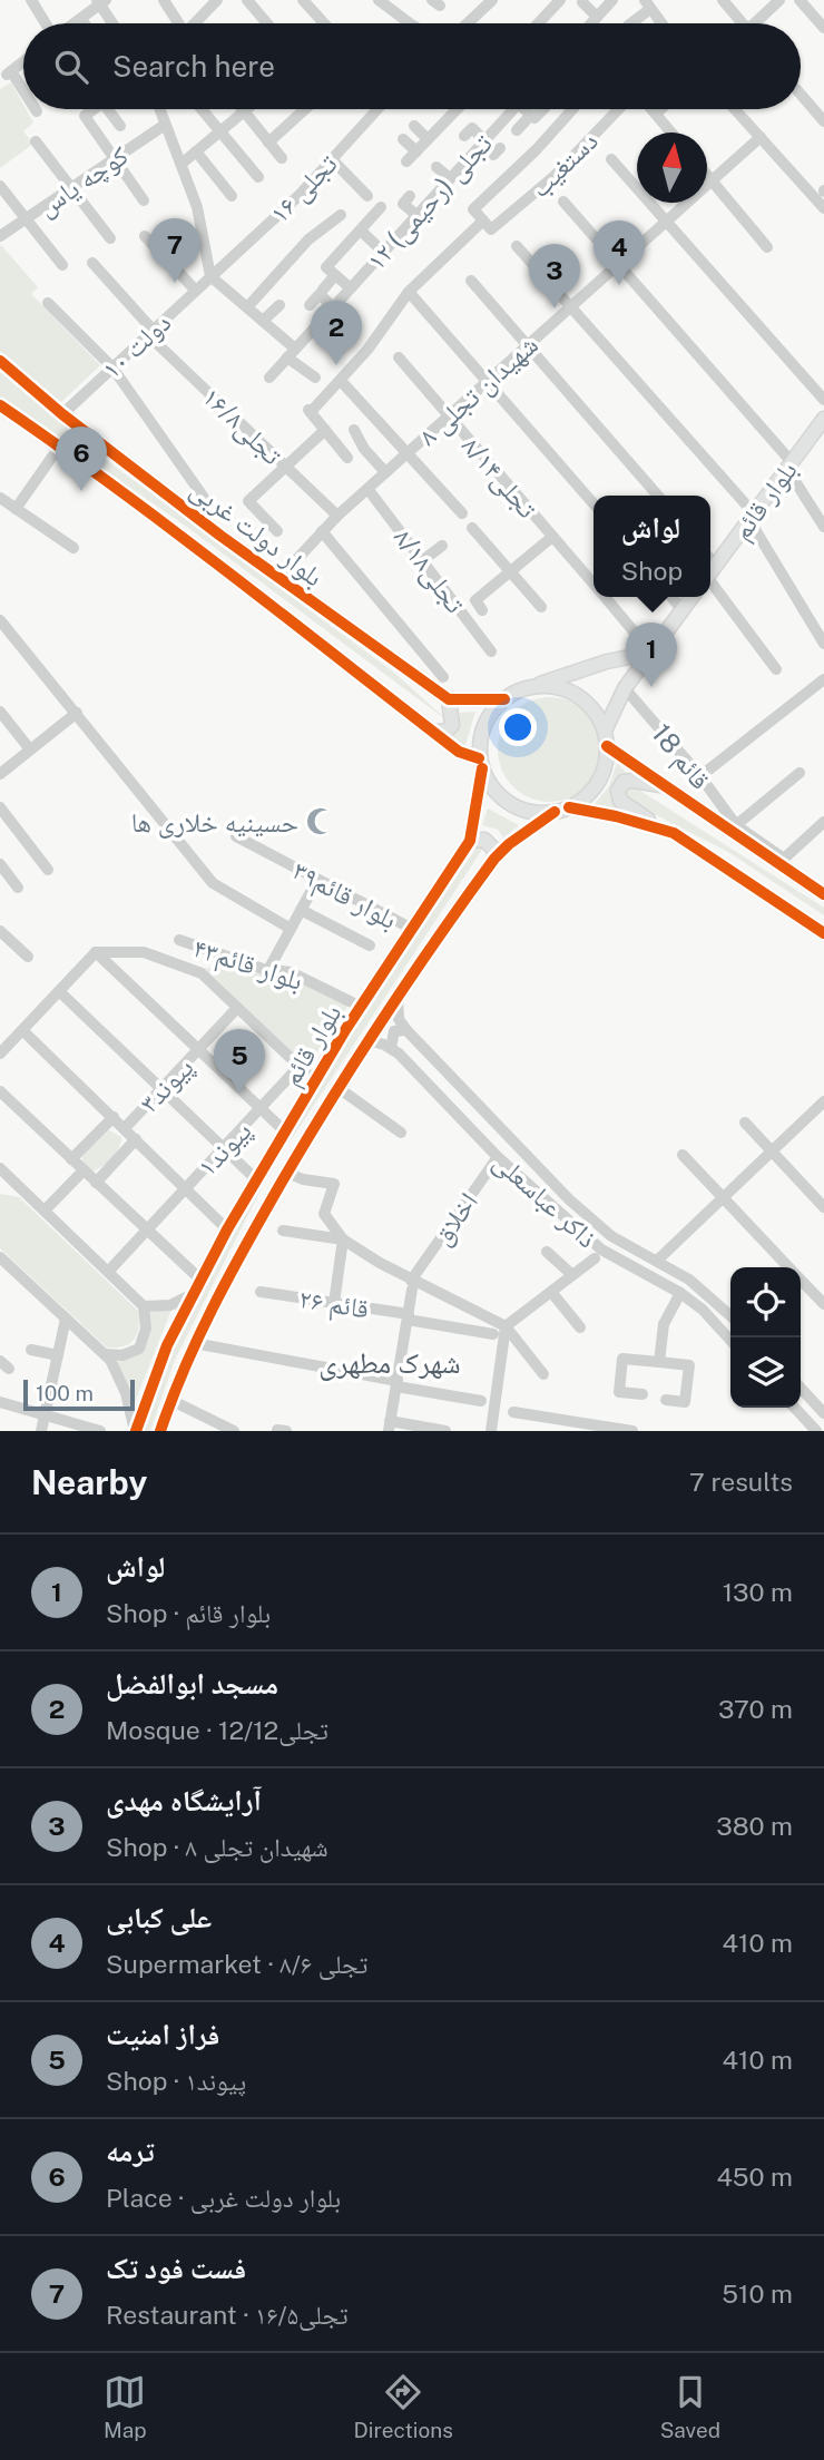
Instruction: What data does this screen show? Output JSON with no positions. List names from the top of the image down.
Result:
{
  "streets": {
    "main road": ["بلوار قائم", "بلوار دولت غربی"],
    "street": [
      "دستغیب",
      "کوچه یاس",
      "۱۶ تجلی",
      "۱۲ تجلی (رحیمی)",
      "۱۰ دولت",
      "شهیدان تجلی ۸",
      "تجلی۱۶/۸",
      "تجلی۸‌/۱۴",
      "تجلی۸/۱۸",
      "18 قائم",
      "بلوار قائم۳۹",
      "بلوار قائم۴۳",
      "پیوند۳",
      "پیوند۱",
      "ذاکر عباسعلی",
      "اخلاق",
      "قائم ۲۶"
    ]
  },
  "crossings": [
    ["۱۶ تجلی", "۱۰ دولت"],
    ["۱۰ دولت", "تجلی۱۶/۸"],
    ["۱۰ دولت", "بلوار دولت غربی"],
    ["شهیدان تجلی ۸", "تجلی۱۶/۸"],
    ["شهیدان تجلی ۸", "تجلی۸‌/۱۴"],
    ["شهیدان تجلی ۸", "بلوار دولت غربی"],
    ["شهیدان تجلی ۸", "تجلی۸/۱۸"],
    ["بلوار قائم", "بلوار دولت غربی"],
    ["بلوار قائم", "بلوار قائم۳۹"],
    ["بلوار قائم", "بلوار قائم۴۳"],
    ["بلوار قائم", "ذاکر عباسعلی"],
    ["ذاکر عباسعلی", "اخلاق"]
  ],
  "districts": ["شهرک مطهری"],
  "places": {
    "mosque": ["حسینیه خلاری ها"]
  },
  "scale_bar": "100 m",
  "north": "top",
  "page": {
    "search": "Search here",
    "pins": [
      "7",
      "4",
      "3",
      "2",
      "6",
      "1",
      "5"
    ],
    "popup": ["لواش", "Shop"],
    "scale": "100 m",
    "heading": ["Nearby", "7 results"],
    "list": [
      {
        "mark": "1",
        "name": "لواش",
        "note": "Shop · بلوار قائم",
        "value": "130 m"
      },
      {
        "mark": "2",
        "name": "مسجد ابوالفضل",
        "note": "Mosque · تجلی12/12",
        "value": "370 m"
      },
      {
        "mark": "3",
        "name": "آرایشگاه مهدی",
        "note": "Shop · شهیدان تجلی ۸",
        "value": "380 m"
      },
      {
        "mark": "4",
        "name": "علی کبابی",
        "note": "Supermarket · تجلی ۸/۶",
        "value": "410 m"
      },
      {
        "mark": "5",
        "name": "فراز امنیت",
        "note": "Shop · پیوند۱",
        "value": "410 m"
      },
      {
        "mark": "6",
        "name": "ترمه",
        "note": "Place · بلوار دولت غربی",
        "value": "450 m"
      },
      {
        "mark": "7",
        "name": "فست فود تک",
        "note": "Restaurant · تجلی۱۶/۵",
        "value": "510 m"
      }
    ],
    "nav": ["Map", "Directions", "Saved"]
  }
}
